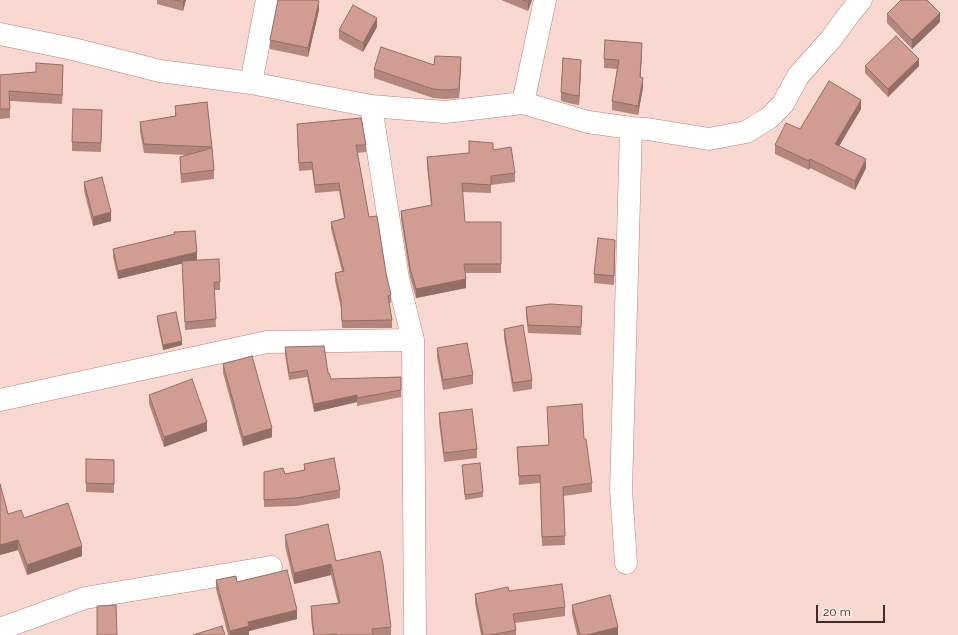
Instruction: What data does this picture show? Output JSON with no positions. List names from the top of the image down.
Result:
{
  "scale_bar": "20 m"
}
